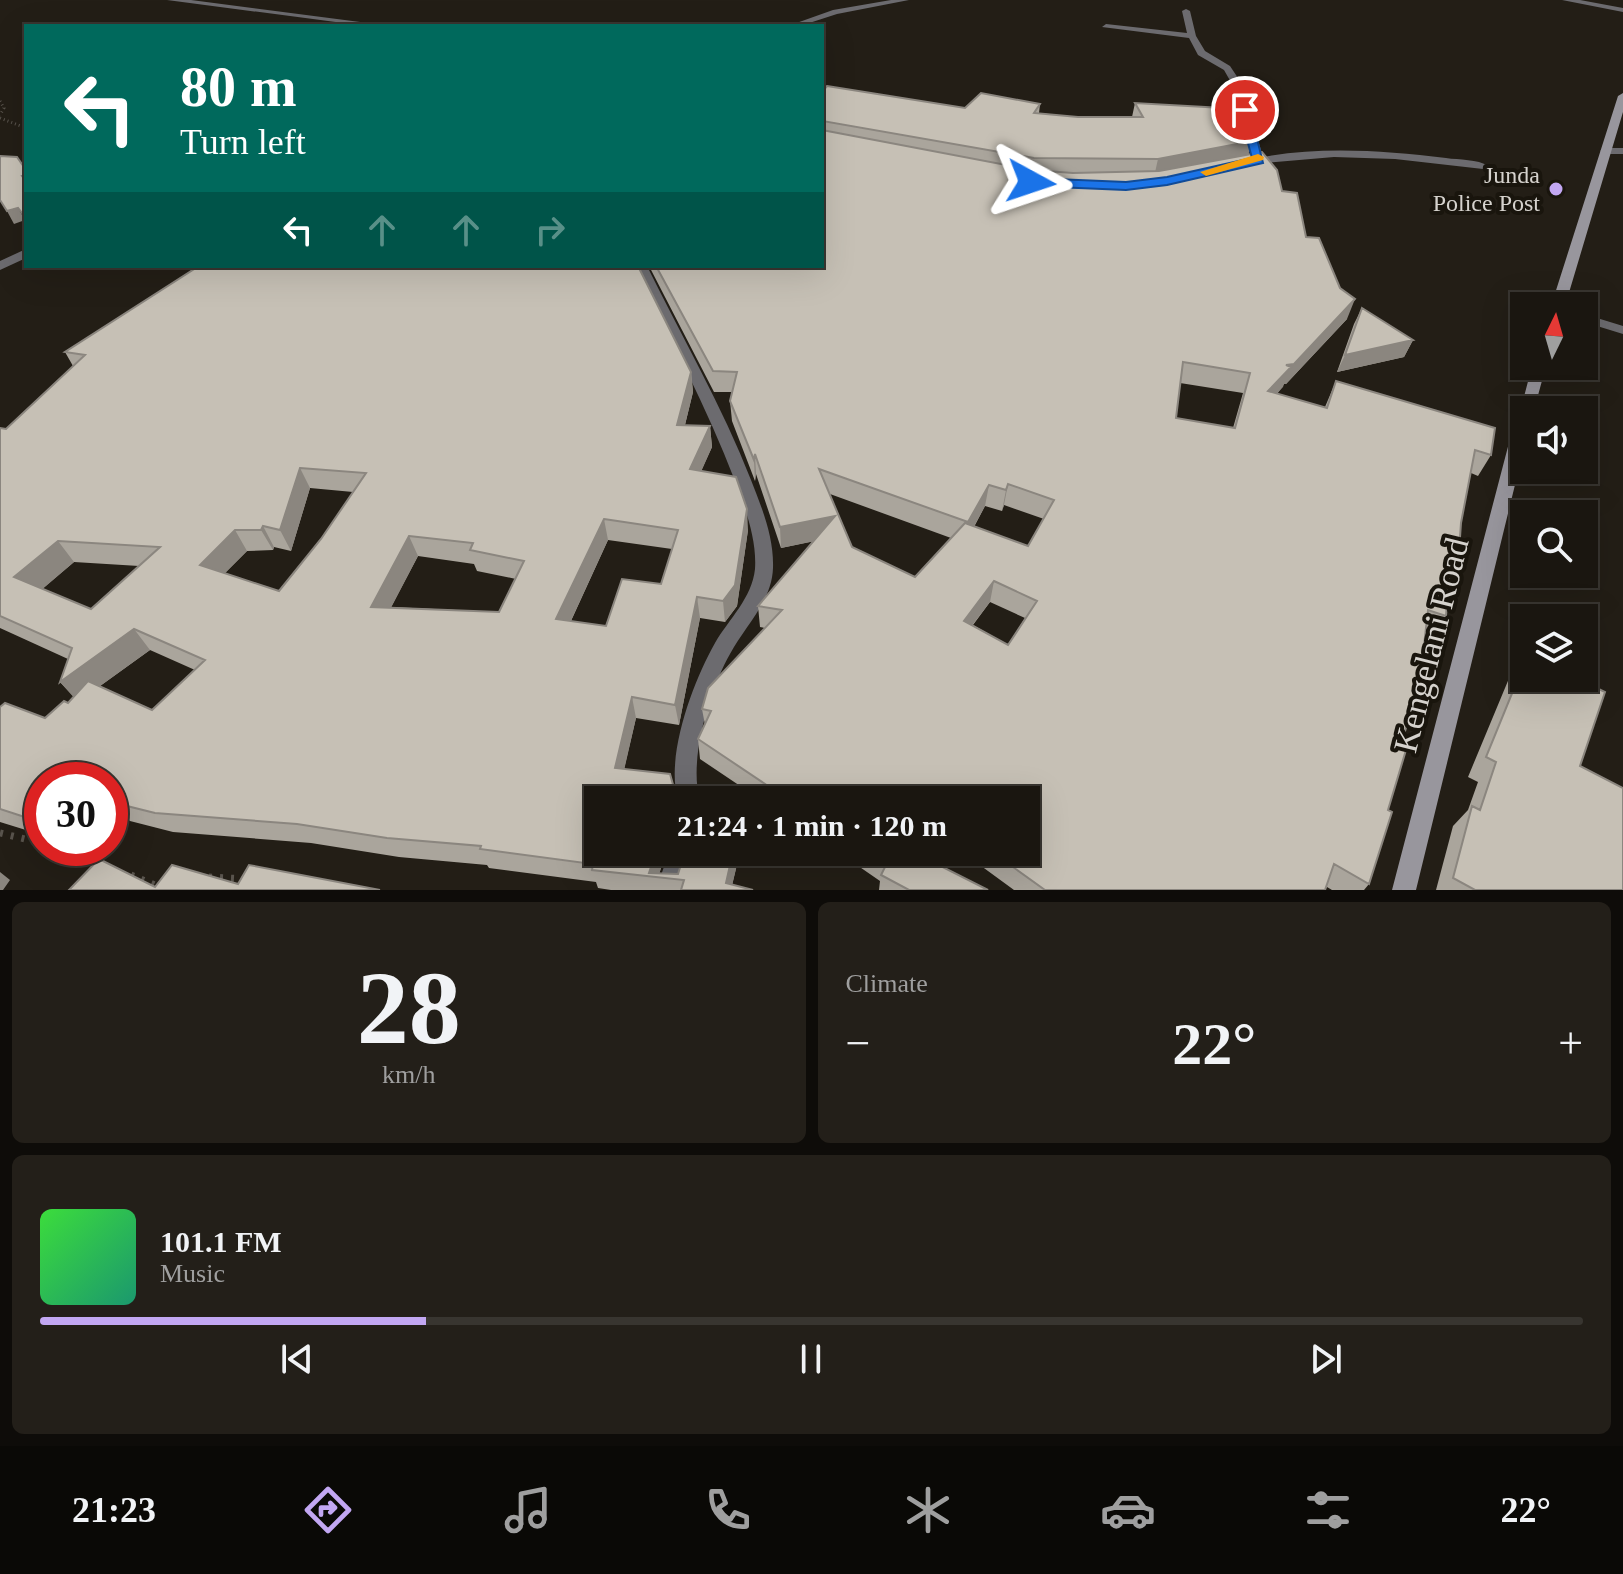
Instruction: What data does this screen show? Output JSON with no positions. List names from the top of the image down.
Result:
{
  "streets": {
    "main road": ["Kengelani Road"]
  },
  "places": ["Junda Police Post"],
  "north": "top",
  "page": {
    "turn": ["80 m", "Turn left"],
    "limit": "30",
    "trip": "21:24 · 1 min · 120 m",
    "tile": [
      ["28", "km/h"],
      "Climate"
    ],
    "heat": ["−", "22°", "+"],
    "song": ["101.1 FM", "Music"],
    "tabs": ["21:23", "22°"]
  }
}
